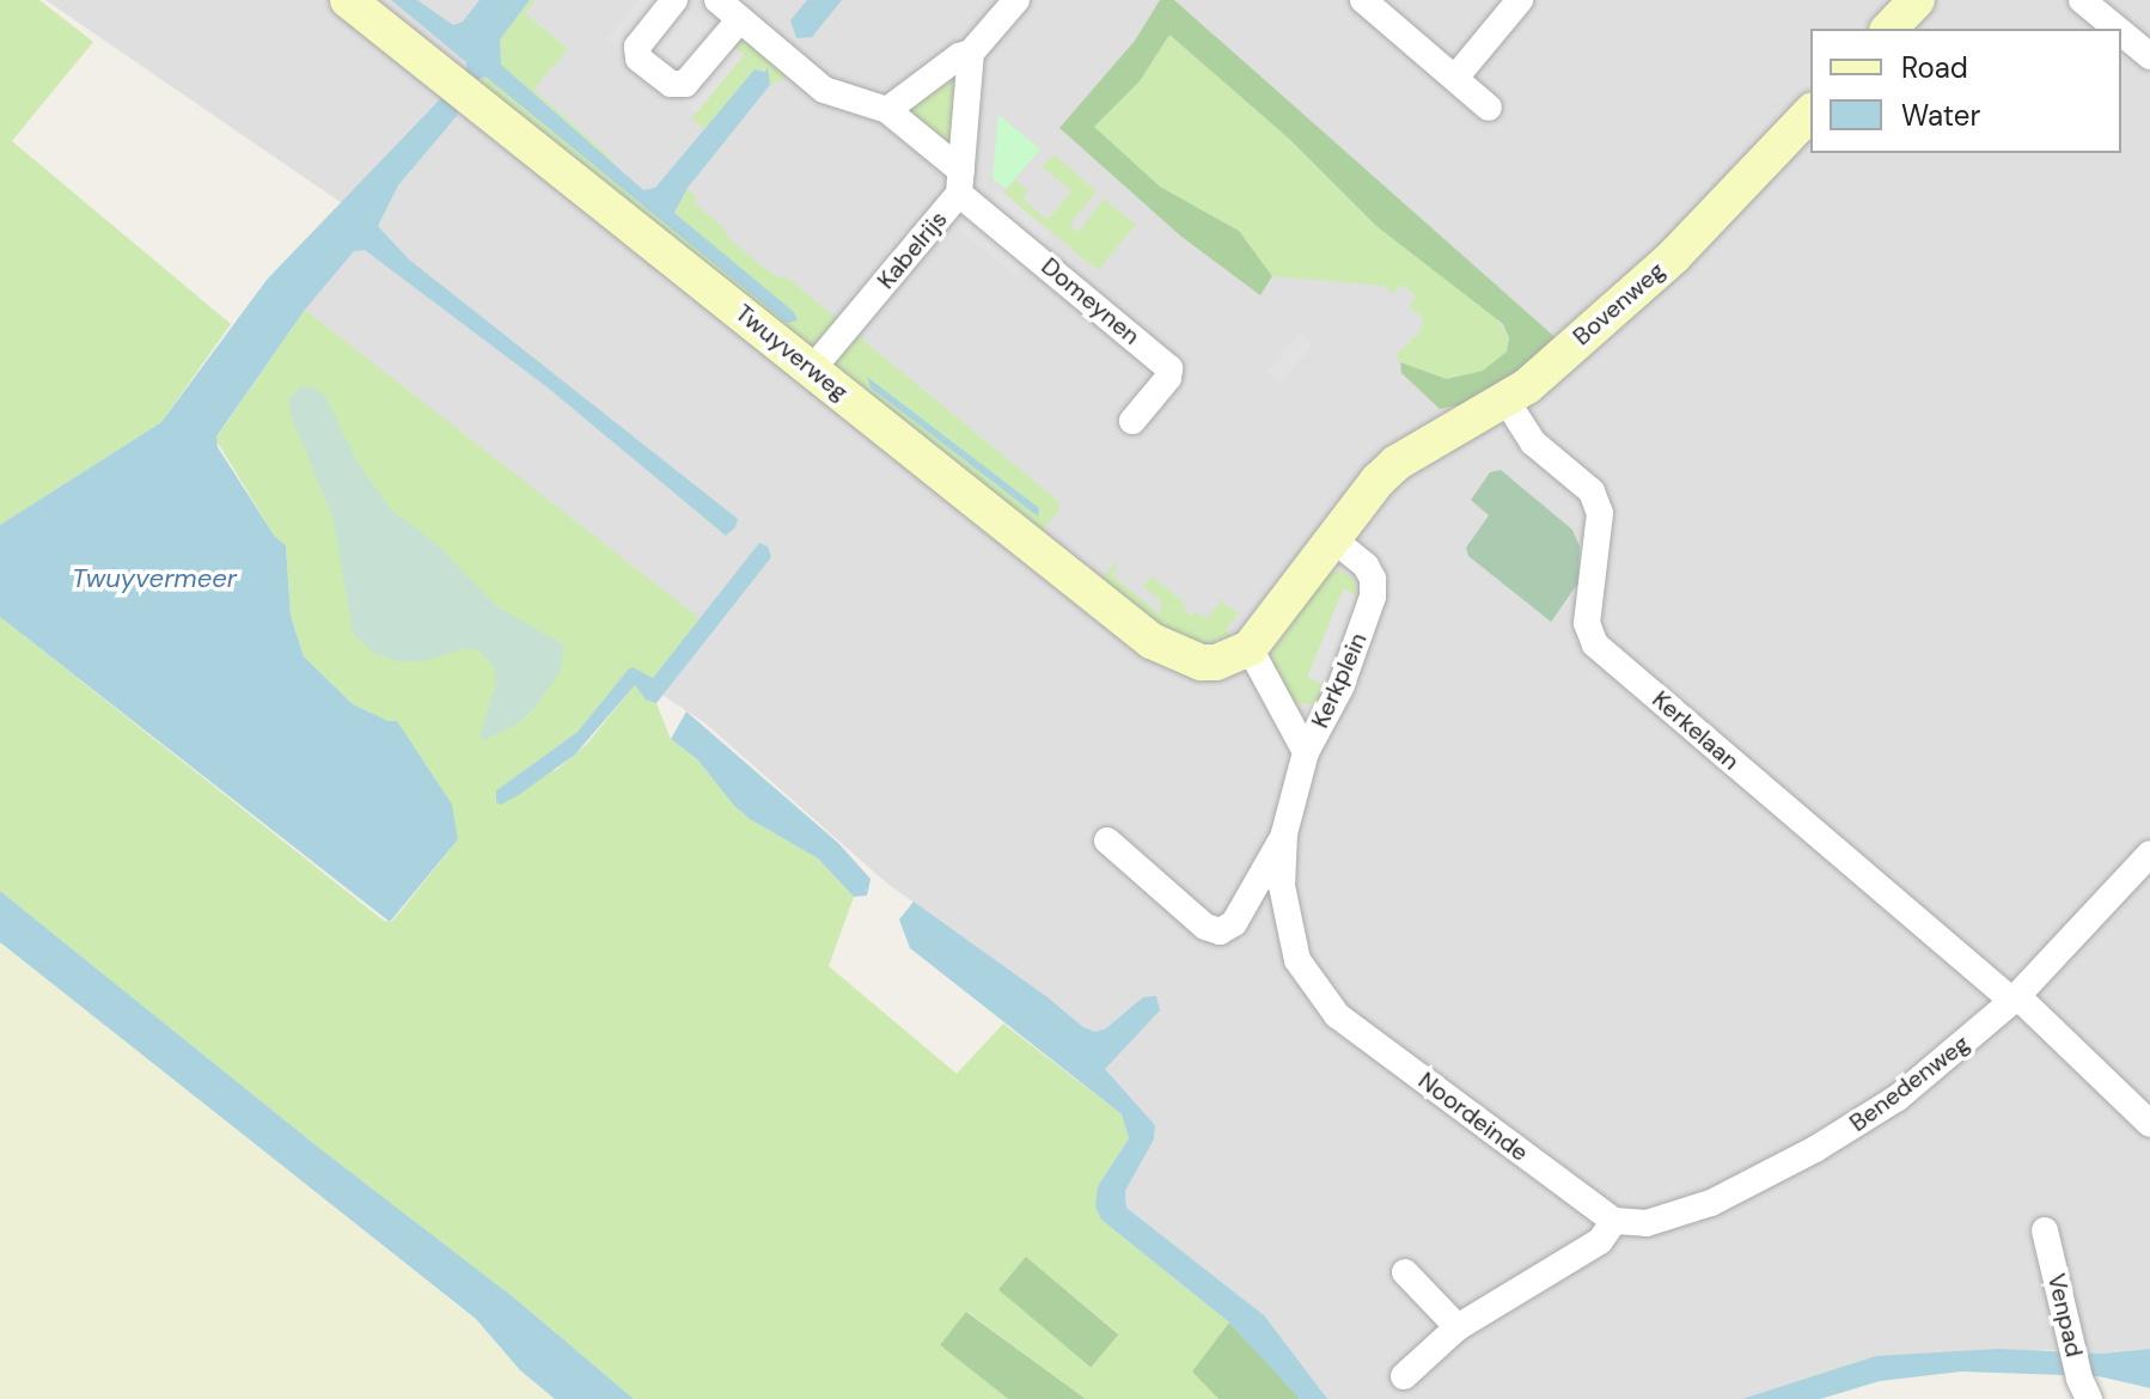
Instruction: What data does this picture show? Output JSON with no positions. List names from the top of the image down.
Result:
{
  "streets": {
    "street": [
      "Kabelrijs",
      "Domeynen",
      "Bovenweg",
      "Twuyverweg",
      "Kerkplein",
      "Kerkelaan",
      "Benedenweg",
      "Noordeinde",
      "Venpad"
    ]
  },
  "crossings": [
    ["Kabelrijs", "Domeynen"],
    ["Kabelrijs", "Twuyverweg"],
    ["Bovenweg", "Kerkplein"],
    ["Bovenweg", "Kerkelaan"],
    ["Twuyverweg", "Kerkplein"],
    ["Kerkplein", "Noordeinde"],
    ["Kerkelaan", "Benedenweg"],
    ["Benedenweg", "Noordeinde"]
  ],
  "water": ["Twuyvermeer"],
  "legend": ["Road", "Water"]
}
